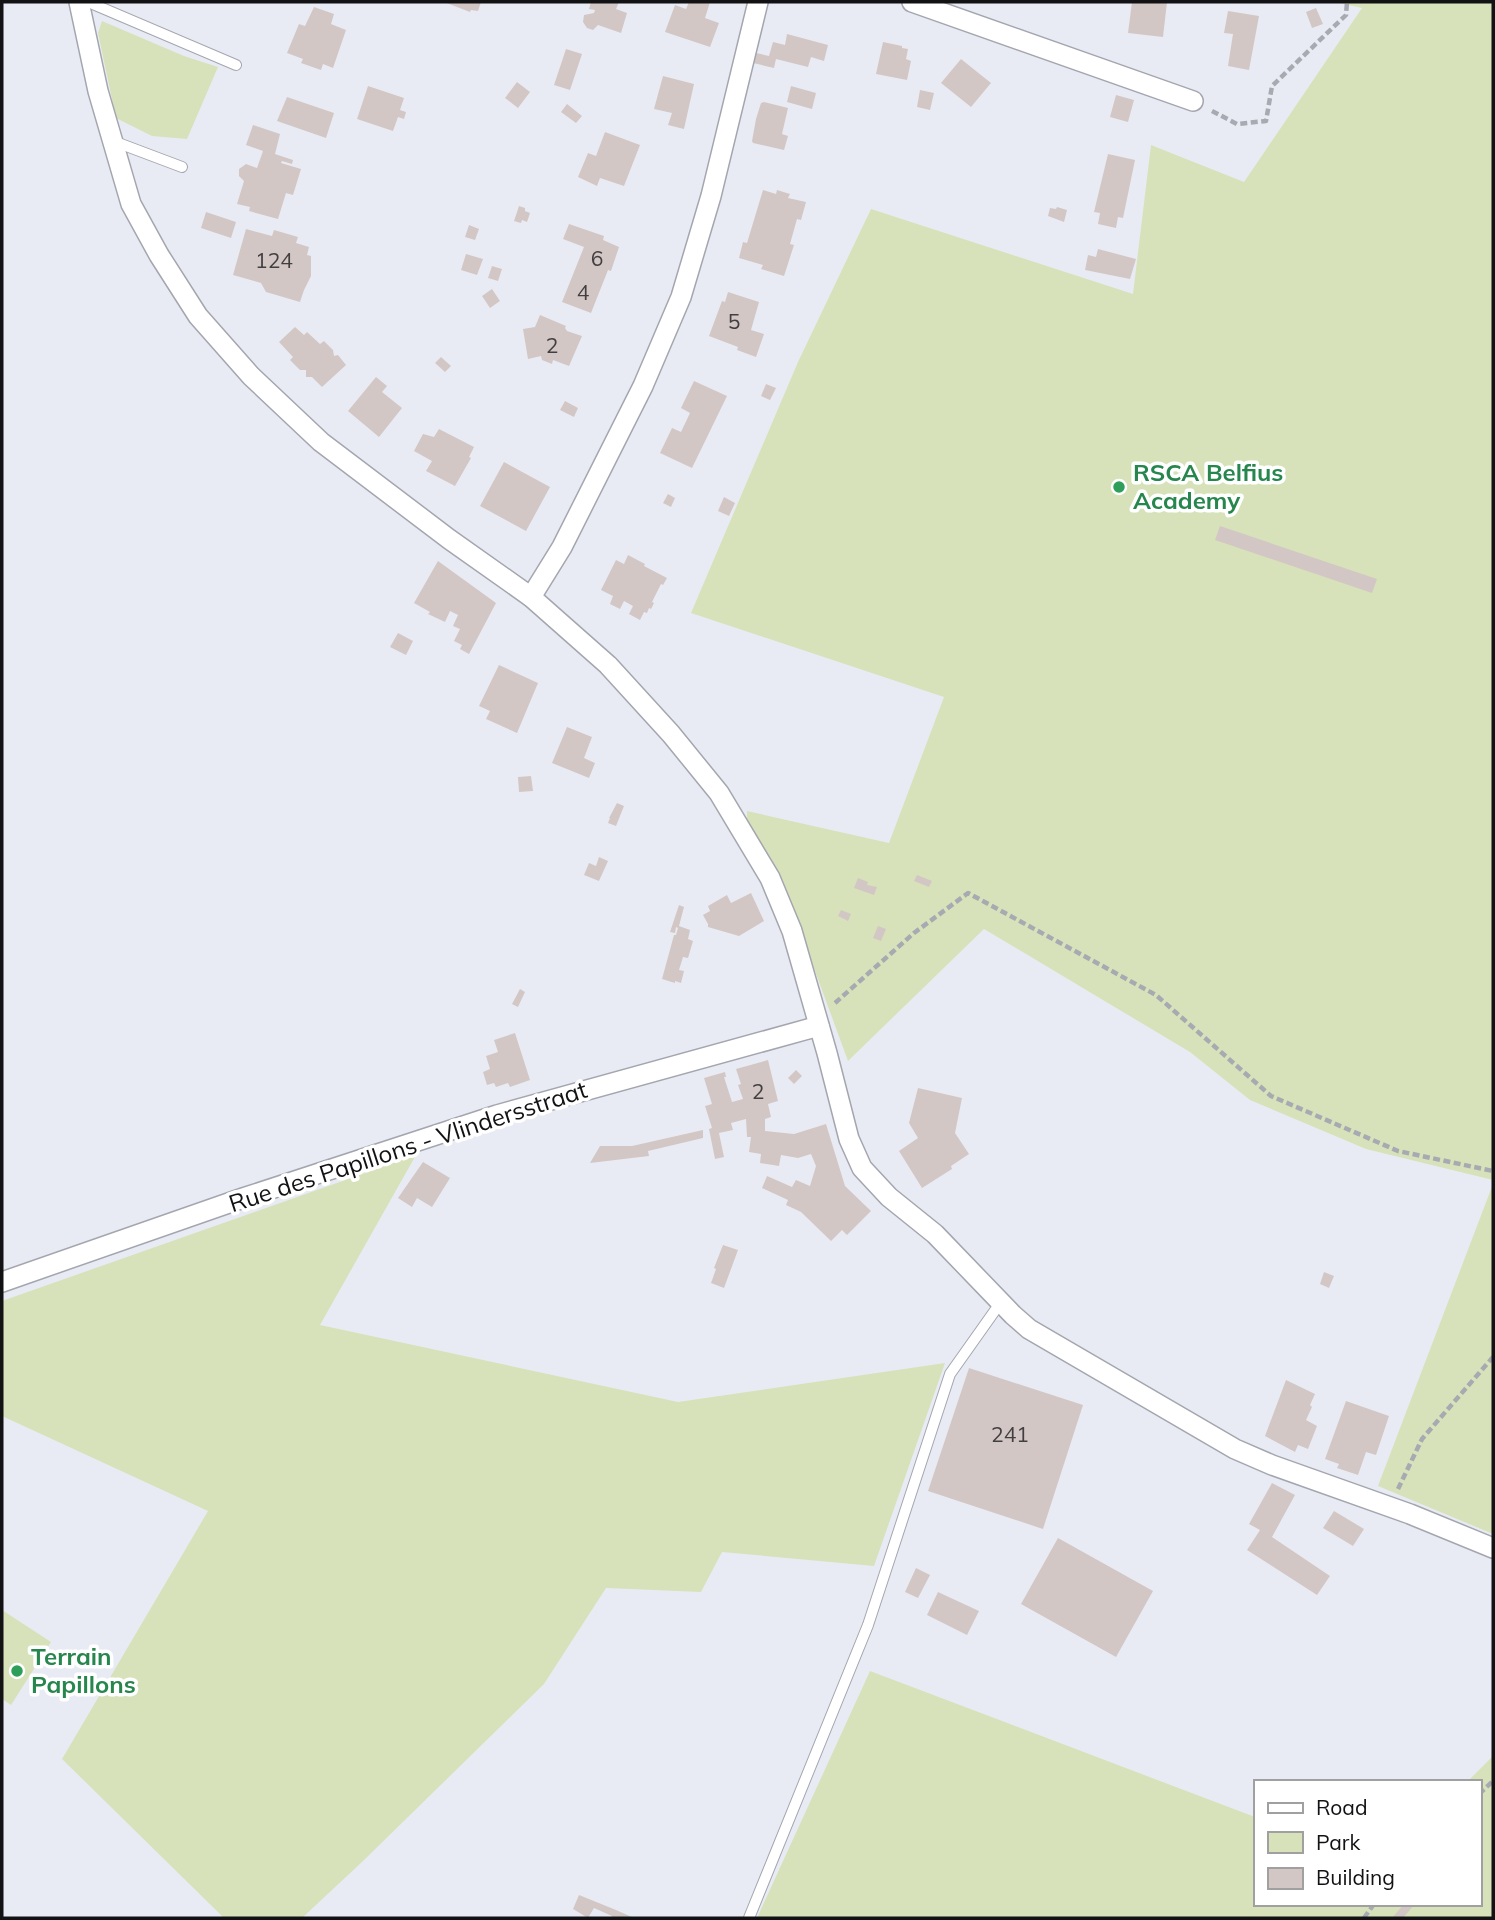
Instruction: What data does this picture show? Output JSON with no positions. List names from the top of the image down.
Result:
{
  "streets": {
    "street": ["Rue des Papillons - Vlindersstraat"]
  },
  "places": ["RSCA Belfius Academy", "Terrain Papillons"],
  "house_numbers": [
    "6",
    "124",
    "4",
    "5",
    "2",
    "2",
    "241"
  ],
  "legend": ["Road", "Park", "Building"]
}
